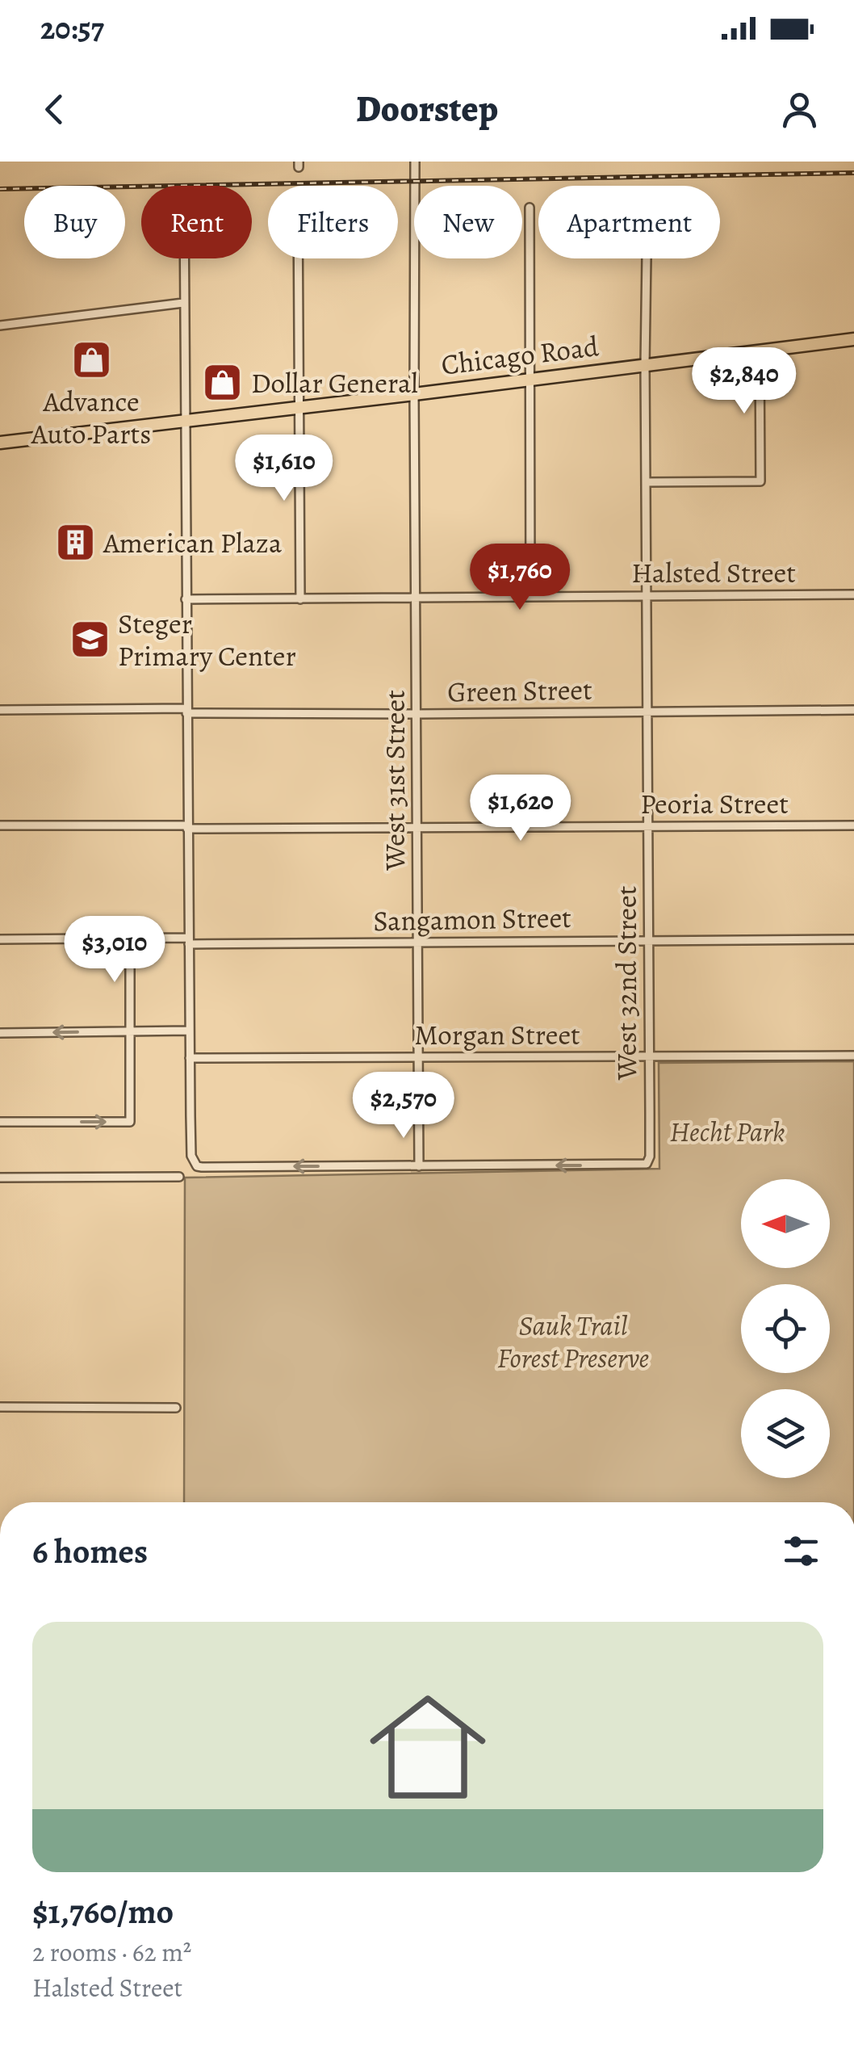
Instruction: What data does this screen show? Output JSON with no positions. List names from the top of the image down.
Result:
{
  "streets": {
    "main road": ["Chicago Road"],
    "street": [
      "Halsted Street",
      "Green Street",
      "West 31st Street",
      "Peoria Street",
      "Sangamon Street",
      "West 32nd Street",
      "Morgan Street"
    ]
  },
  "crossings": [
    ["Chicago Road", "West 31st Street"],
    ["Chicago Road", "West 32nd Street"],
    ["Halsted Street", "West 31st Street"],
    ["Halsted Street", "West 32nd Street"],
    ["Green Street", "West 31st Street"],
    ["Green Street", "West 32nd Street"],
    ["West 31st Street", "Peoria Street"],
    ["West 31st Street", "Sangamon Street"],
    ["West 31st Street", "West 32nd Street"],
    ["West 31st Street", "Morgan Street"],
    ["Peoria Street", "West 32nd Street"],
    ["Sangamon Street", "West 32nd Street"],
    ["West 32nd Street", "Morgan Street"]
  ],
  "parks": ["Hecht Park", "Sauk Trail Forest Preserve"],
  "places": {
    "shop": ["Advance Auto Parts", "Dollar General"],
    "building": ["American Plaza"],
    "school or university": ["Steger Primary Center"]
  },
  "north": "left",
  "page": {
    "status": "20:57",
    "header": "Doorstep",
    "chip": [
      "Buy",
      "Rent",
      "Filters",
      "New",
      "Apartment"
    ],
    "price": [
      "$2,840",
      "$1,610",
      "$1,760",
      "$1,620",
      "$3,010",
      "$2,570"
    ],
    "heading": "6 homes",
    "list": [
      {
        "name": "$1,760/mo",
        "note": "2 rooms · 62 m² · Halsted Street"
      }
    ]
  }
}
